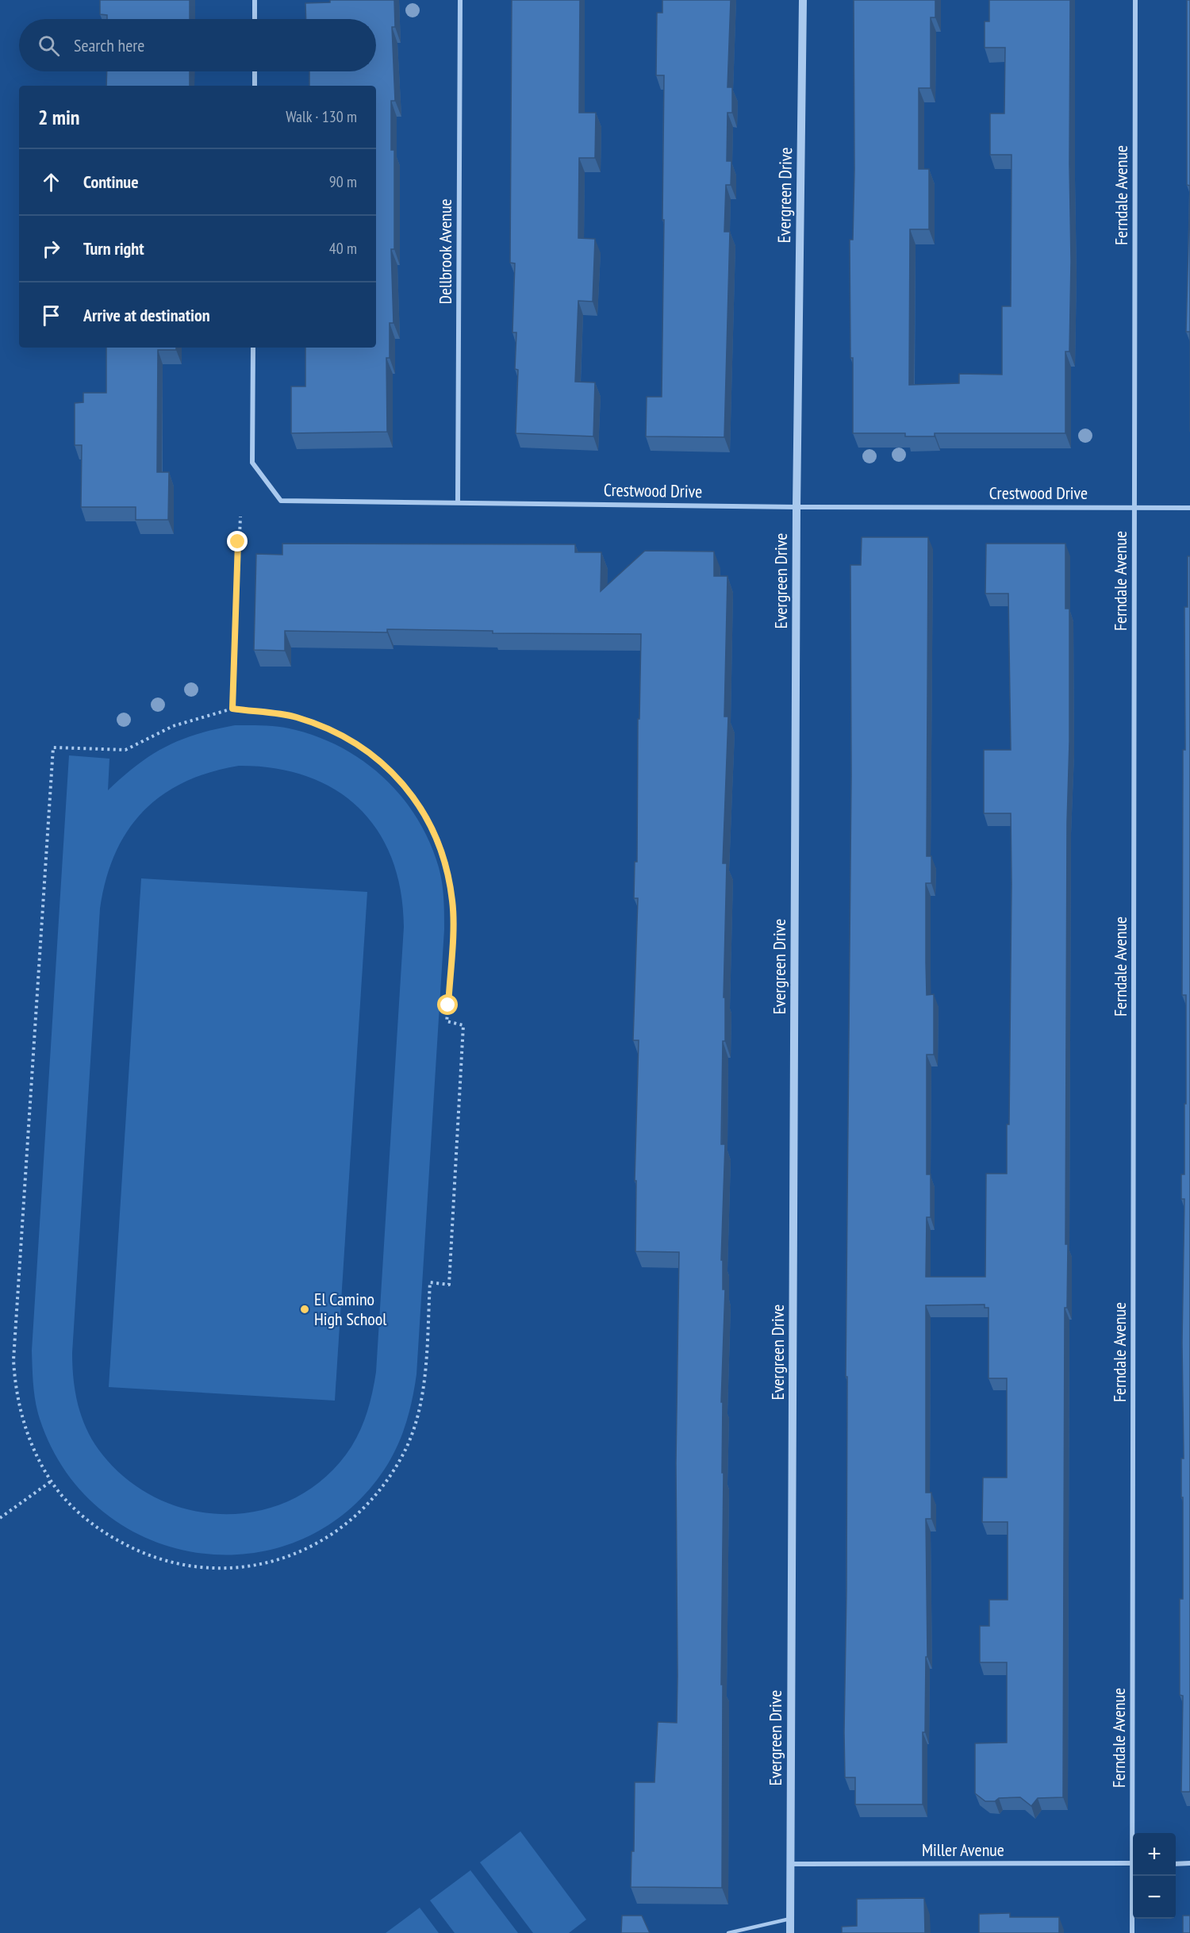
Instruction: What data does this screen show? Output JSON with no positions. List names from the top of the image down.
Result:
{
  "streets": {
    "street": [
      "Evergreen Drive",
      "Ferndale Avenue",
      "Dellbrook Avenue",
      "Crestwood Drive",
      "Miller Avenue"
    ]
  },
  "crossings": [
    ["Evergreen Drive", "Crestwood Drive"],
    ["Evergreen Drive", "Miller Avenue"],
    ["Ferndale Avenue", "Crestwood Drive"],
    ["Dellbrook Avenue", "Crestwood Drive"]
  ],
  "places": ["El Camino High School"],
  "page": {
    "search": "Search here",
    "heading": ["2 min", "Walk · 130 m"],
    "list": [
      ["Continue", "90 m"],
      ["Turn right", "40 m"],
      "Arrive at destination"
    ],
    "map_buttons": ["+", "−"]
  }
}
